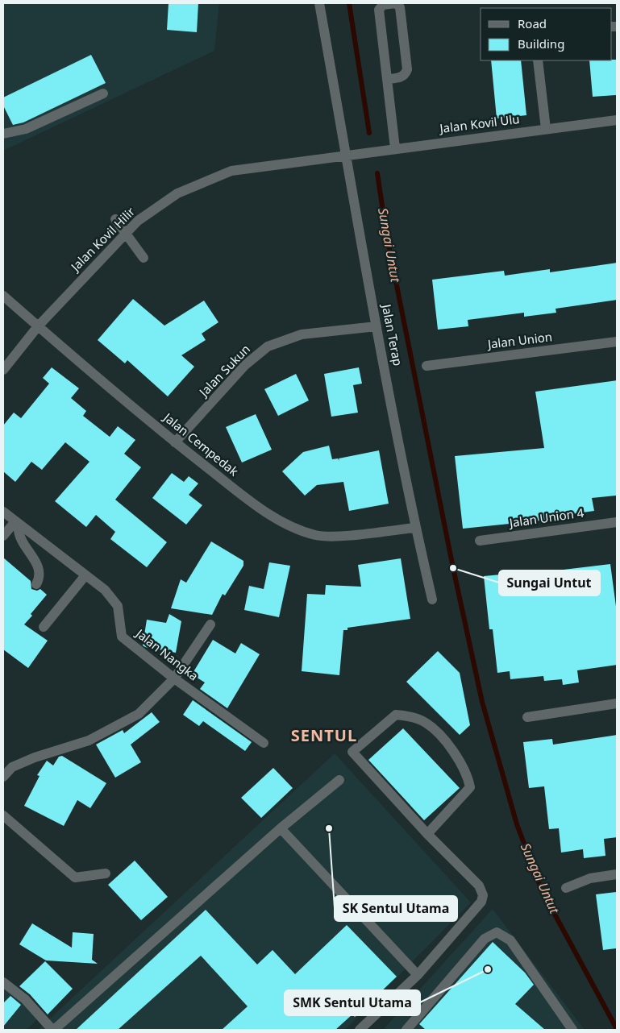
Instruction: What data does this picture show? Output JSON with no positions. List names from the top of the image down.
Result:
{
  "streets": {
    "street": [
      "Jalan Kovil Ulu",
      "Jalan Kovil Hilir",
      "Jalan Terap",
      "Jalan Union",
      "Jalan Sukun",
      "Jalan Cempedak",
      "Jalan Union 4",
      "Jalan Nangka"
    ]
  },
  "crossings": [
    ["Jalan Kovil Ulu", "Jalan Kovil Hilir"],
    ["Jalan Kovil Ulu", "Jalan Terap"],
    ["Jalan Kovil Hilir", "Jalan Terap"],
    ["Jalan Kovil Hilir", "Jalan Cempedak"],
    ["Jalan Terap", "Jalan Sukun"],
    ["Jalan Terap", "Jalan Cempedak"],
    ["Jalan Sukun", "Jalan Cempedak"]
  ],
  "districts": ["SENTUL"],
  "water": ["Sungai Untut"],
  "places": ["Sungai Untut", "SK Sentul Utama", "SMK Sentul Utama"],
  "legend": ["Road", "Building"]
}
